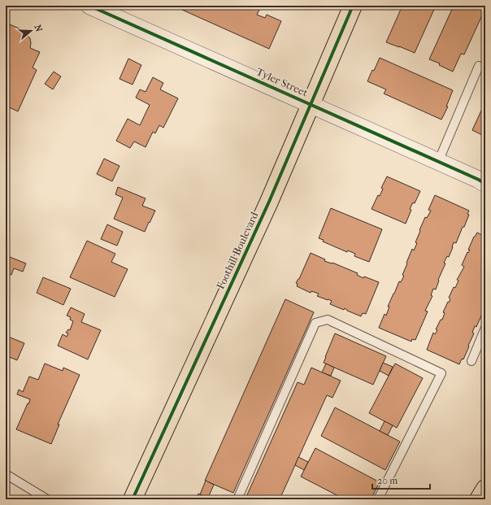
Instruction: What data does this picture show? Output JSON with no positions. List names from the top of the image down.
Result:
{
  "streets": {
    "main road": ["Foothill Boulevard"],
    "street": ["Tyler Street"]
  },
  "crossings": [
    ["Tyler Street", "Foothill Boulevard"]
  ],
  "scale_bar": "20 m",
  "north": "right"
}
